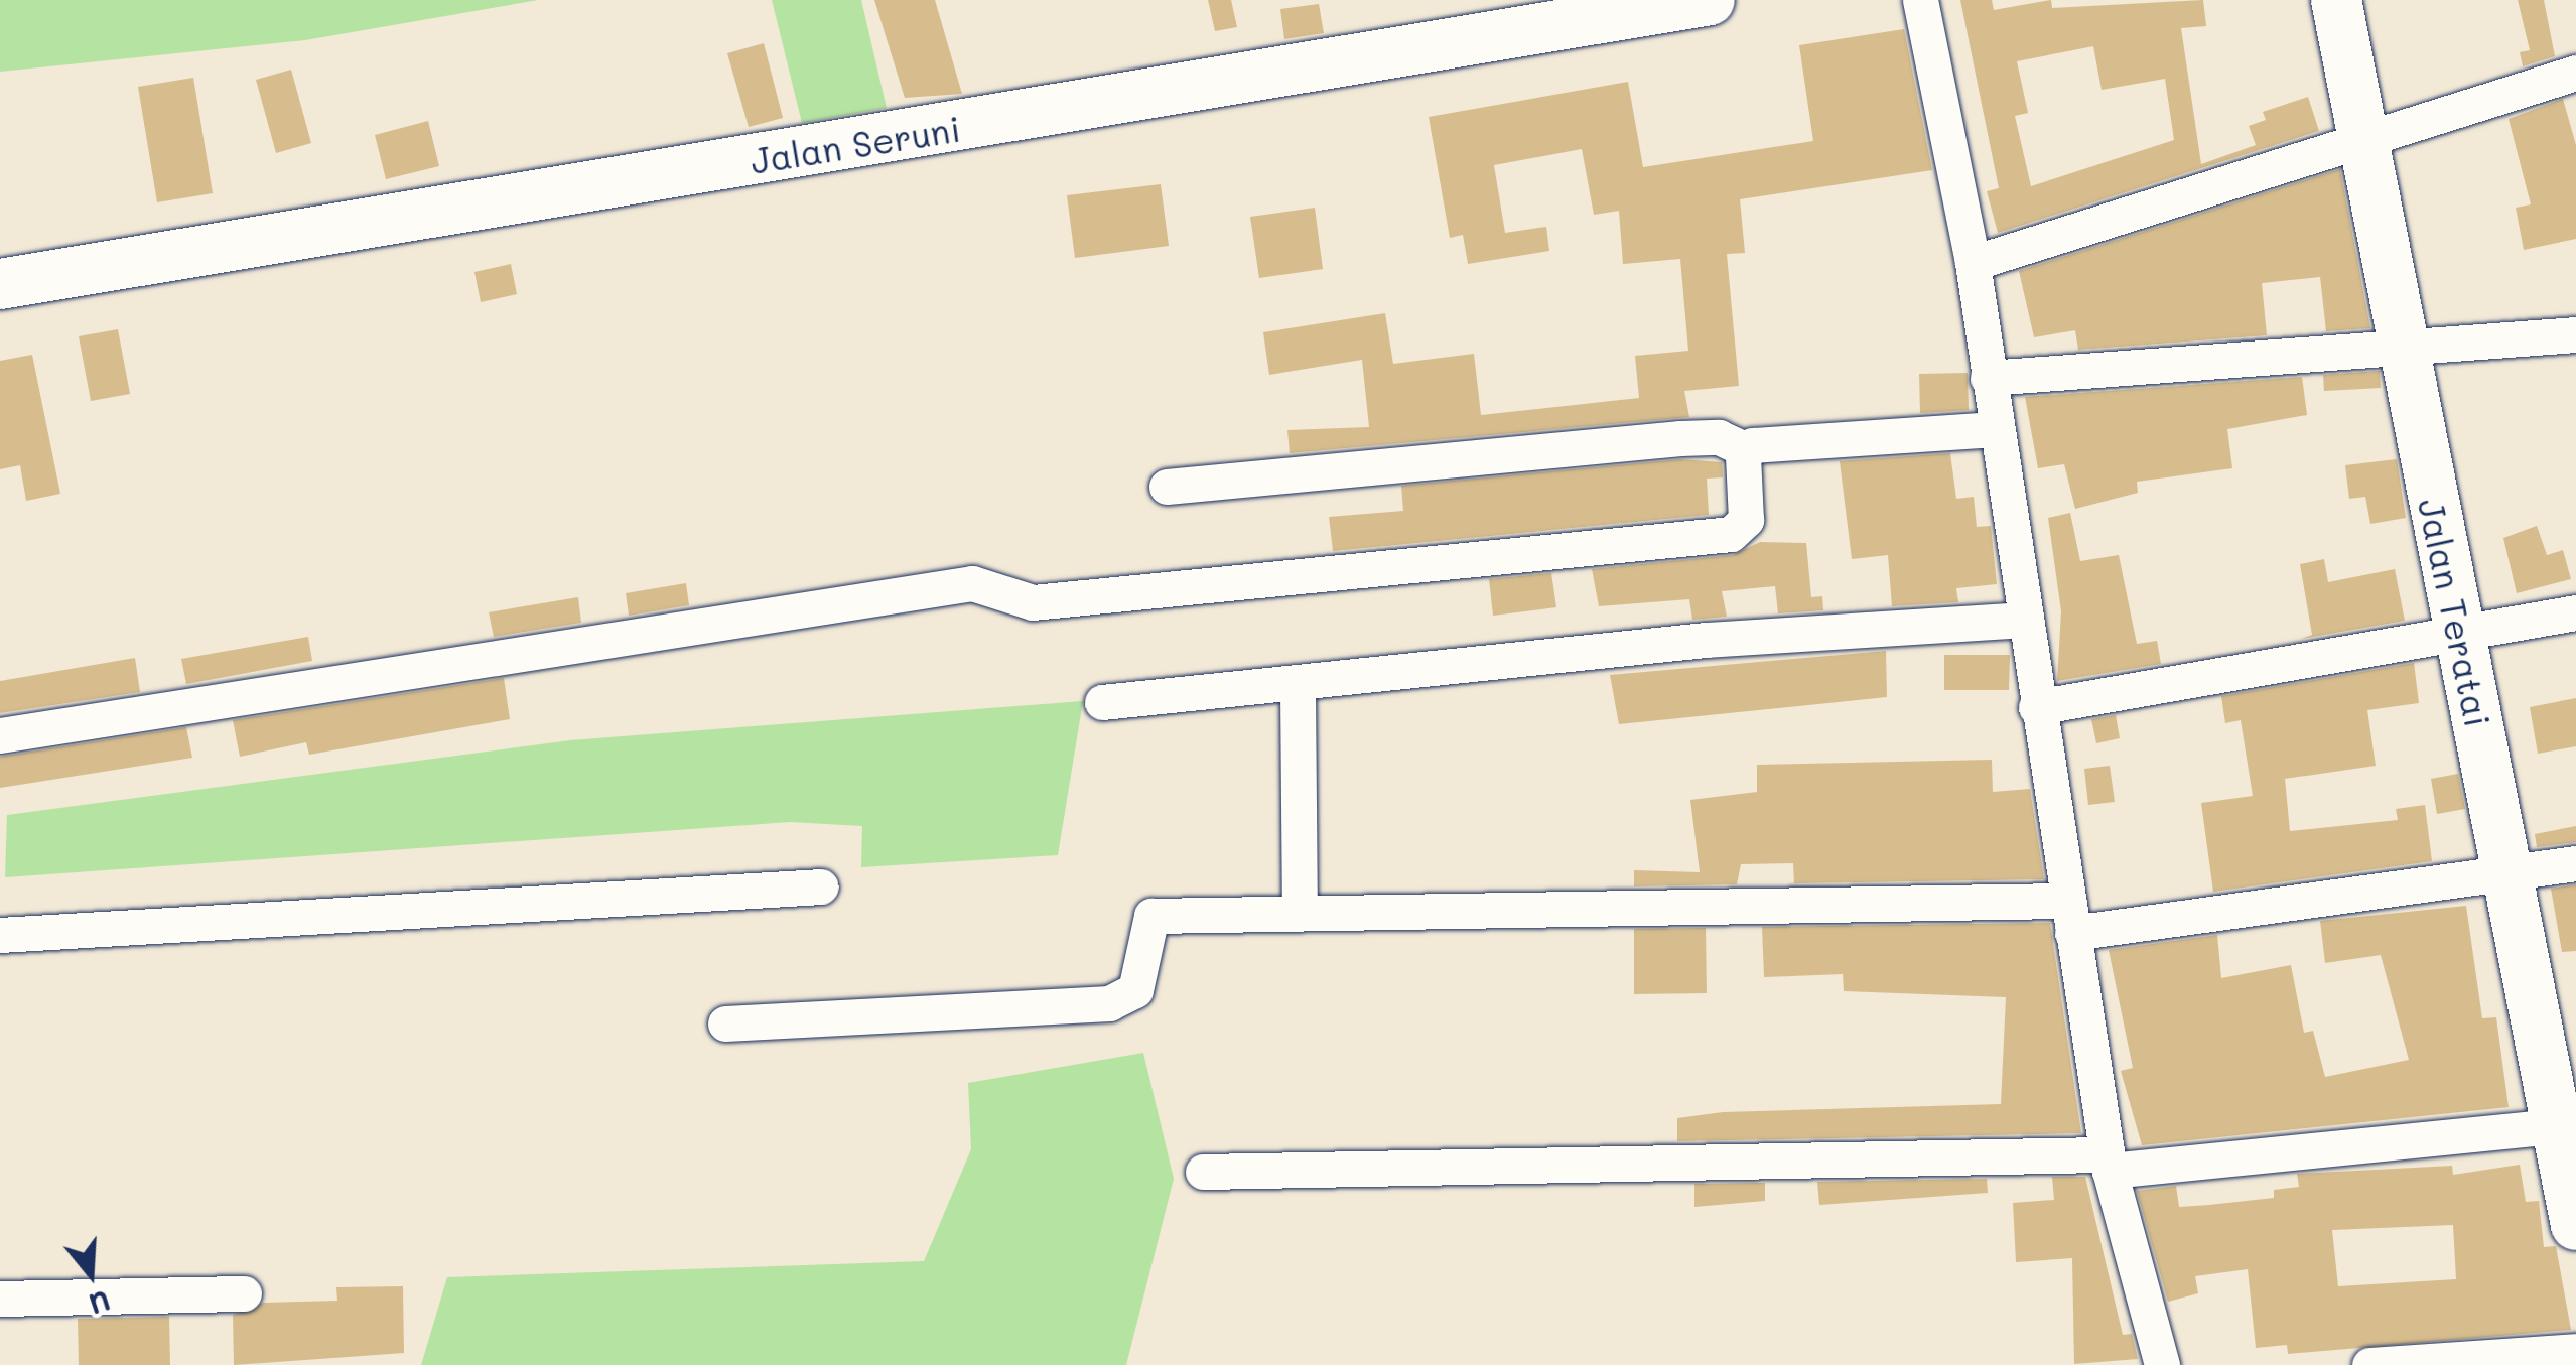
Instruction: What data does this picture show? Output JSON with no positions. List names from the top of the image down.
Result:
{
  "streets": {
    "main road": ["Jalan Seruni", "Jalan Teratai"]
  },
  "north": "bottom"
}
